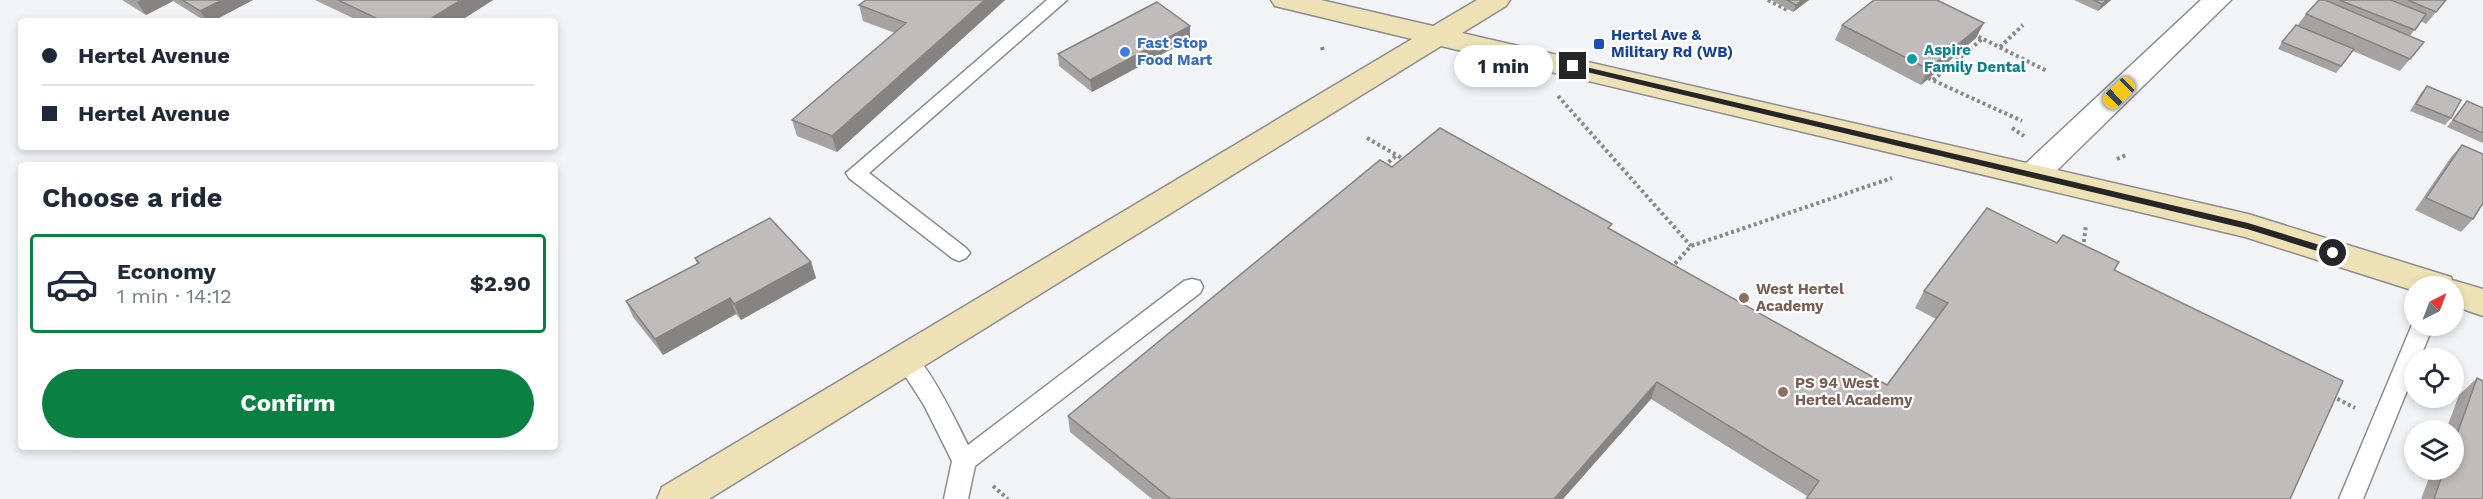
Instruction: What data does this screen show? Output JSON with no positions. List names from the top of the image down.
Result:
{
  "places": {
    "transit": ["Hertel Ave & Military Rd (WB)"],
    "other": [
      "Fast Stop Food Mart",
      "Aspire Family Dental",
      "West Hertel Academy",
      "PS 94 West Hertel Academy"
    ]
  },
  "north": "top right",
  "page": {
    "banner": ["Hertel Avenue", "Hertel Avenue"],
    "bubble": "1 min",
    "heading": "Choose a ride",
    "list": [
      {
        "name": "Economy",
        "note": "1 min · 14:12",
        "value": "$2.90"
      }
    ],
    "buttons": "Confirm"
  }
}
